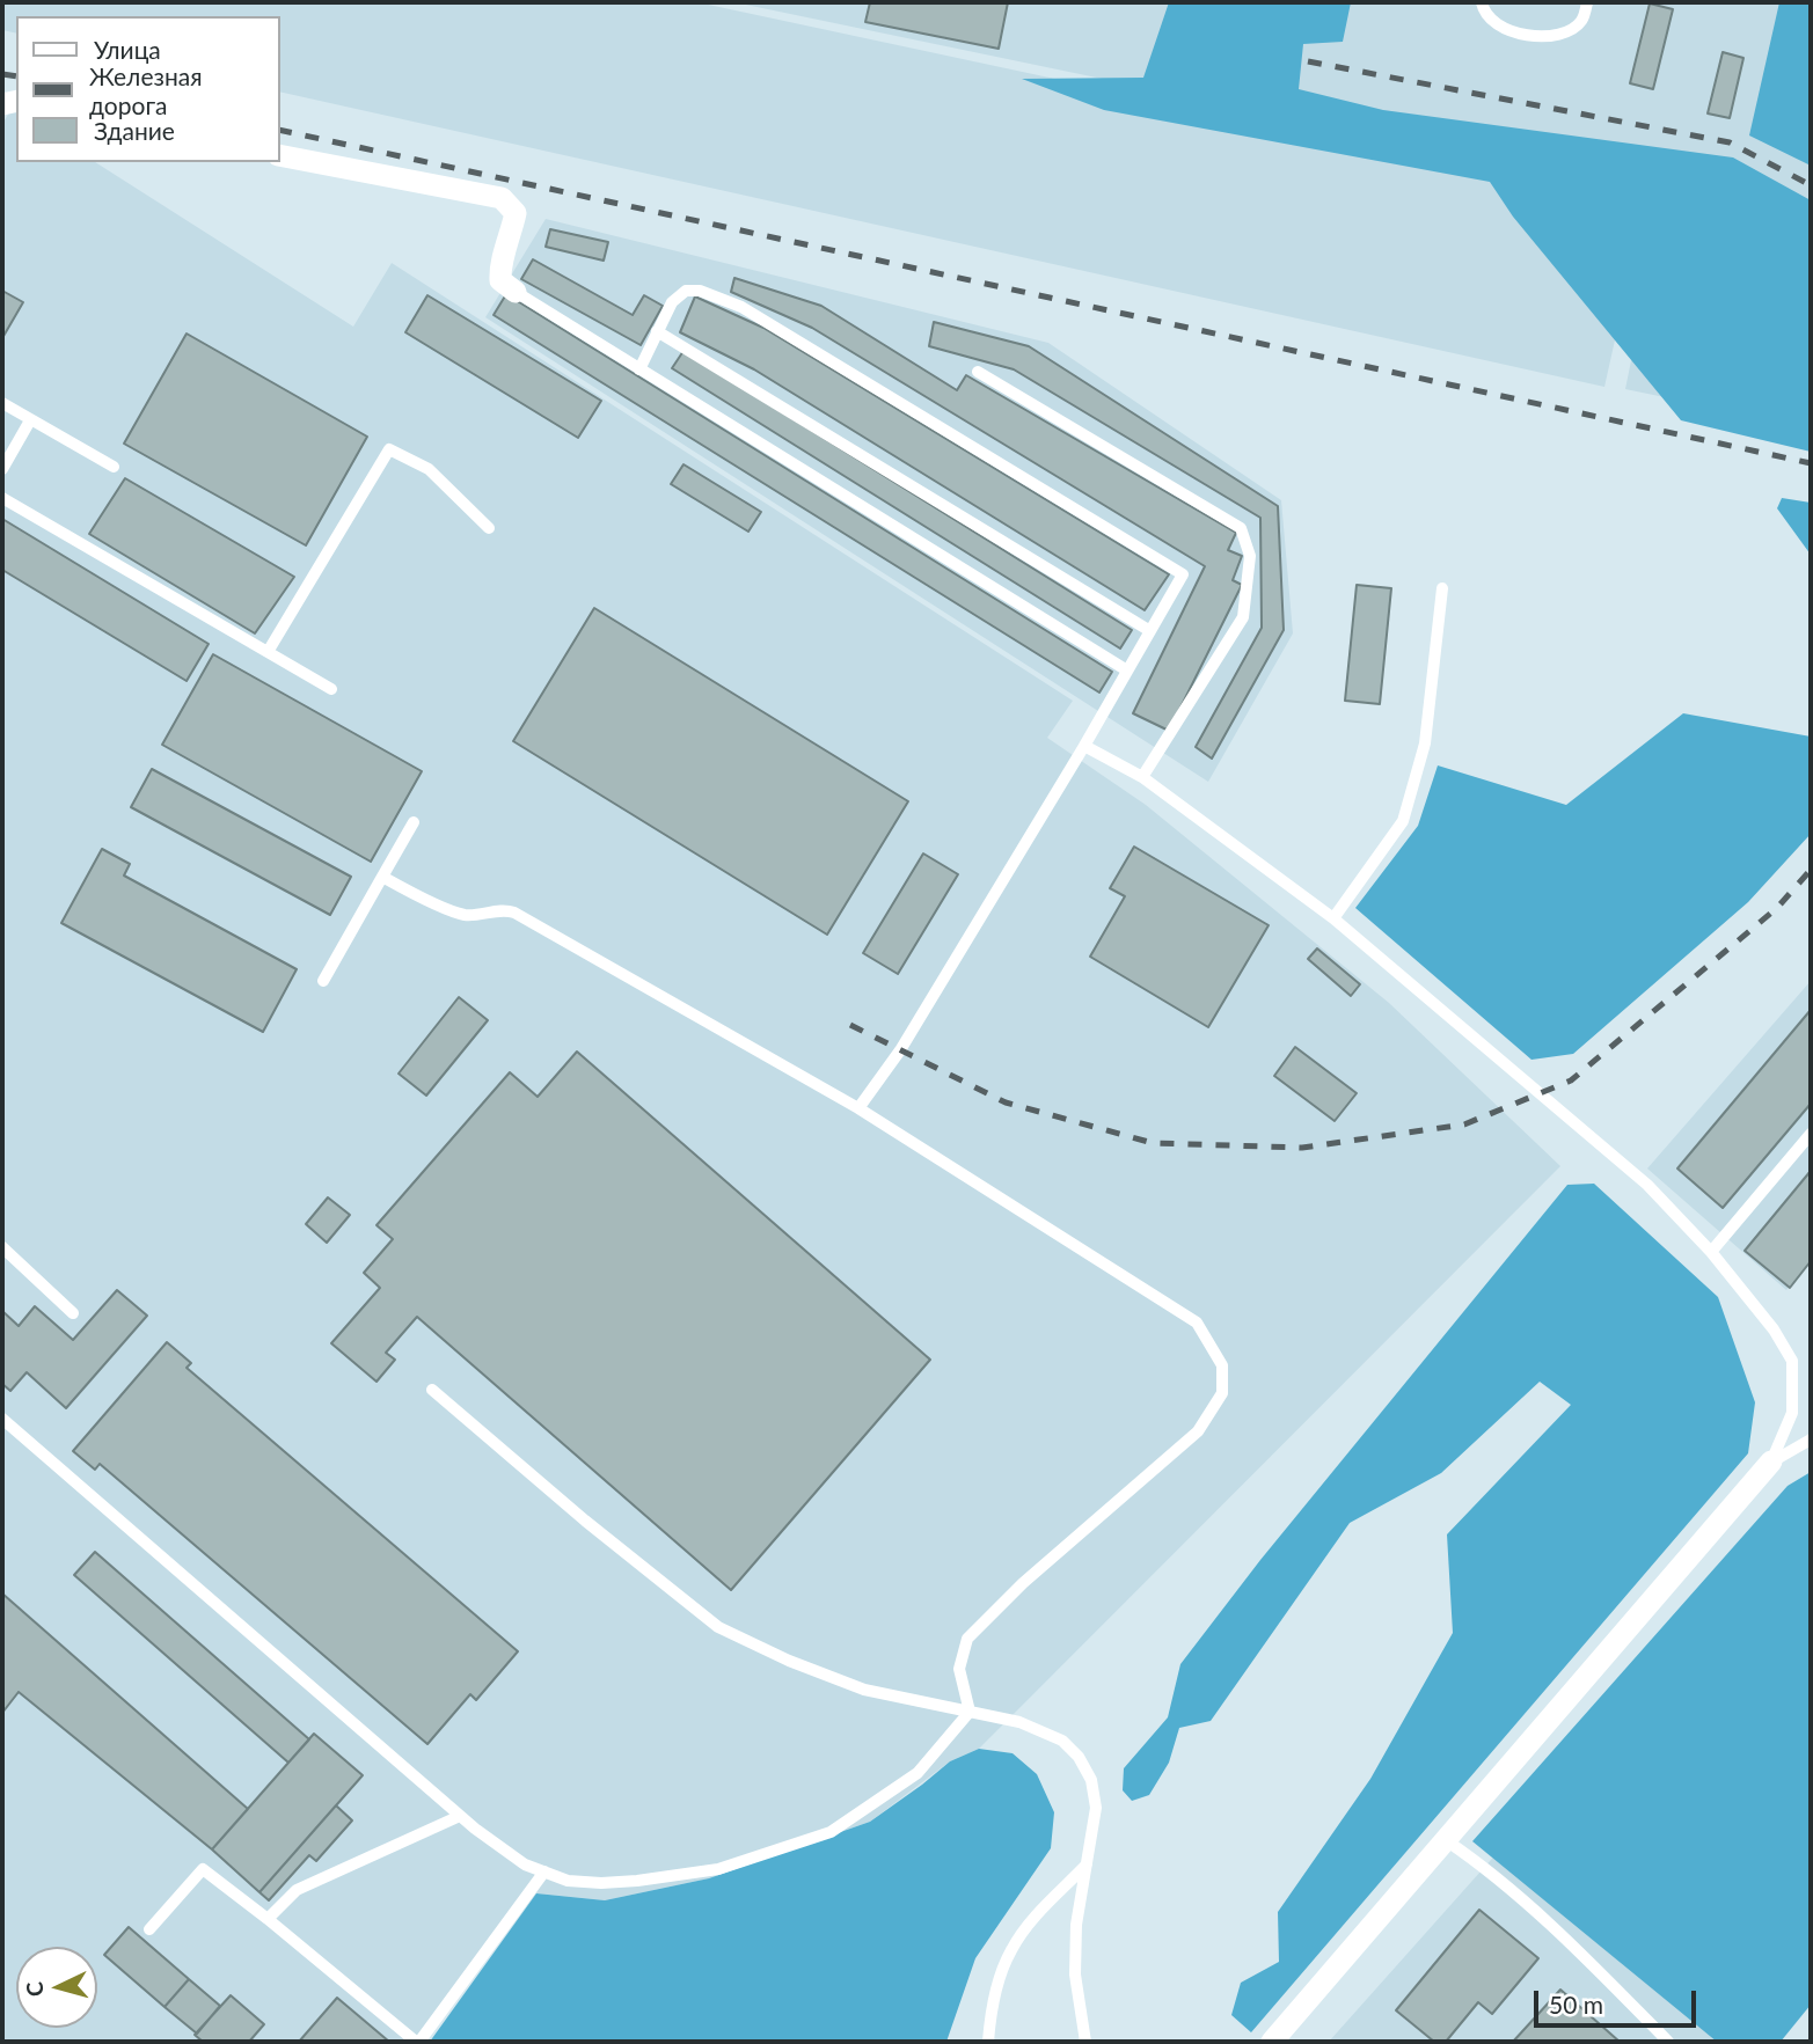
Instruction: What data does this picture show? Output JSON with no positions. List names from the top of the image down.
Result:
{
  "legend": ["Улица", "Железная дорога", "Здание"],
  "scale_bar": "50 m",
  "north": "left"
}
